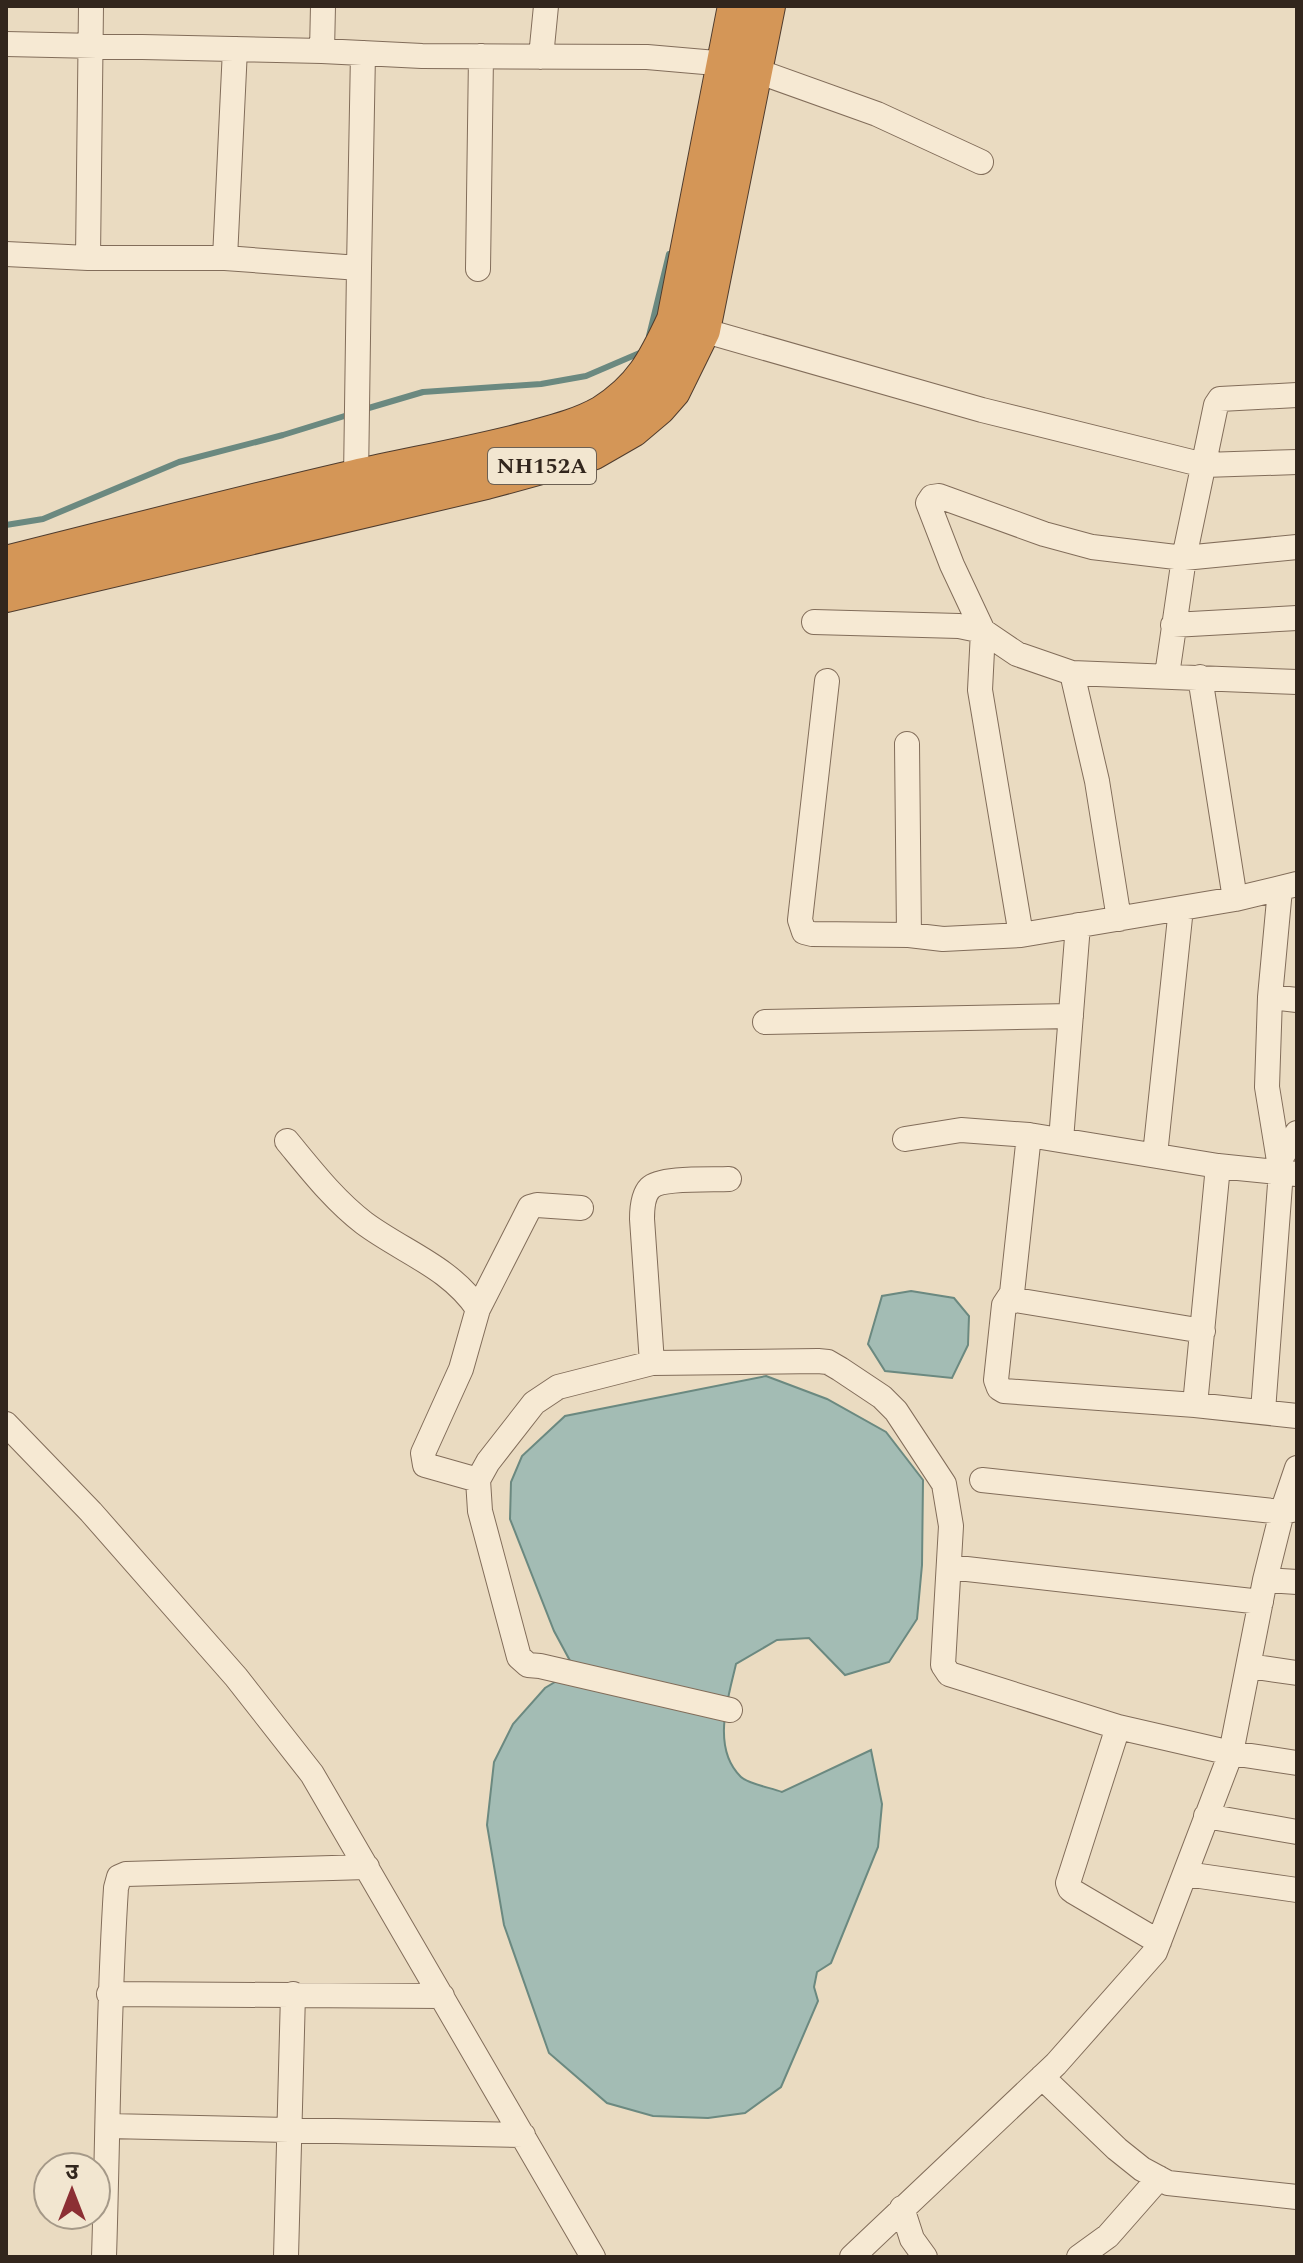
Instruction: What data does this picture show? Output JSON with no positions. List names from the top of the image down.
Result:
{
  "streets": {
    "highway": ["NH152A"]
  },
  "north": "top"
}
